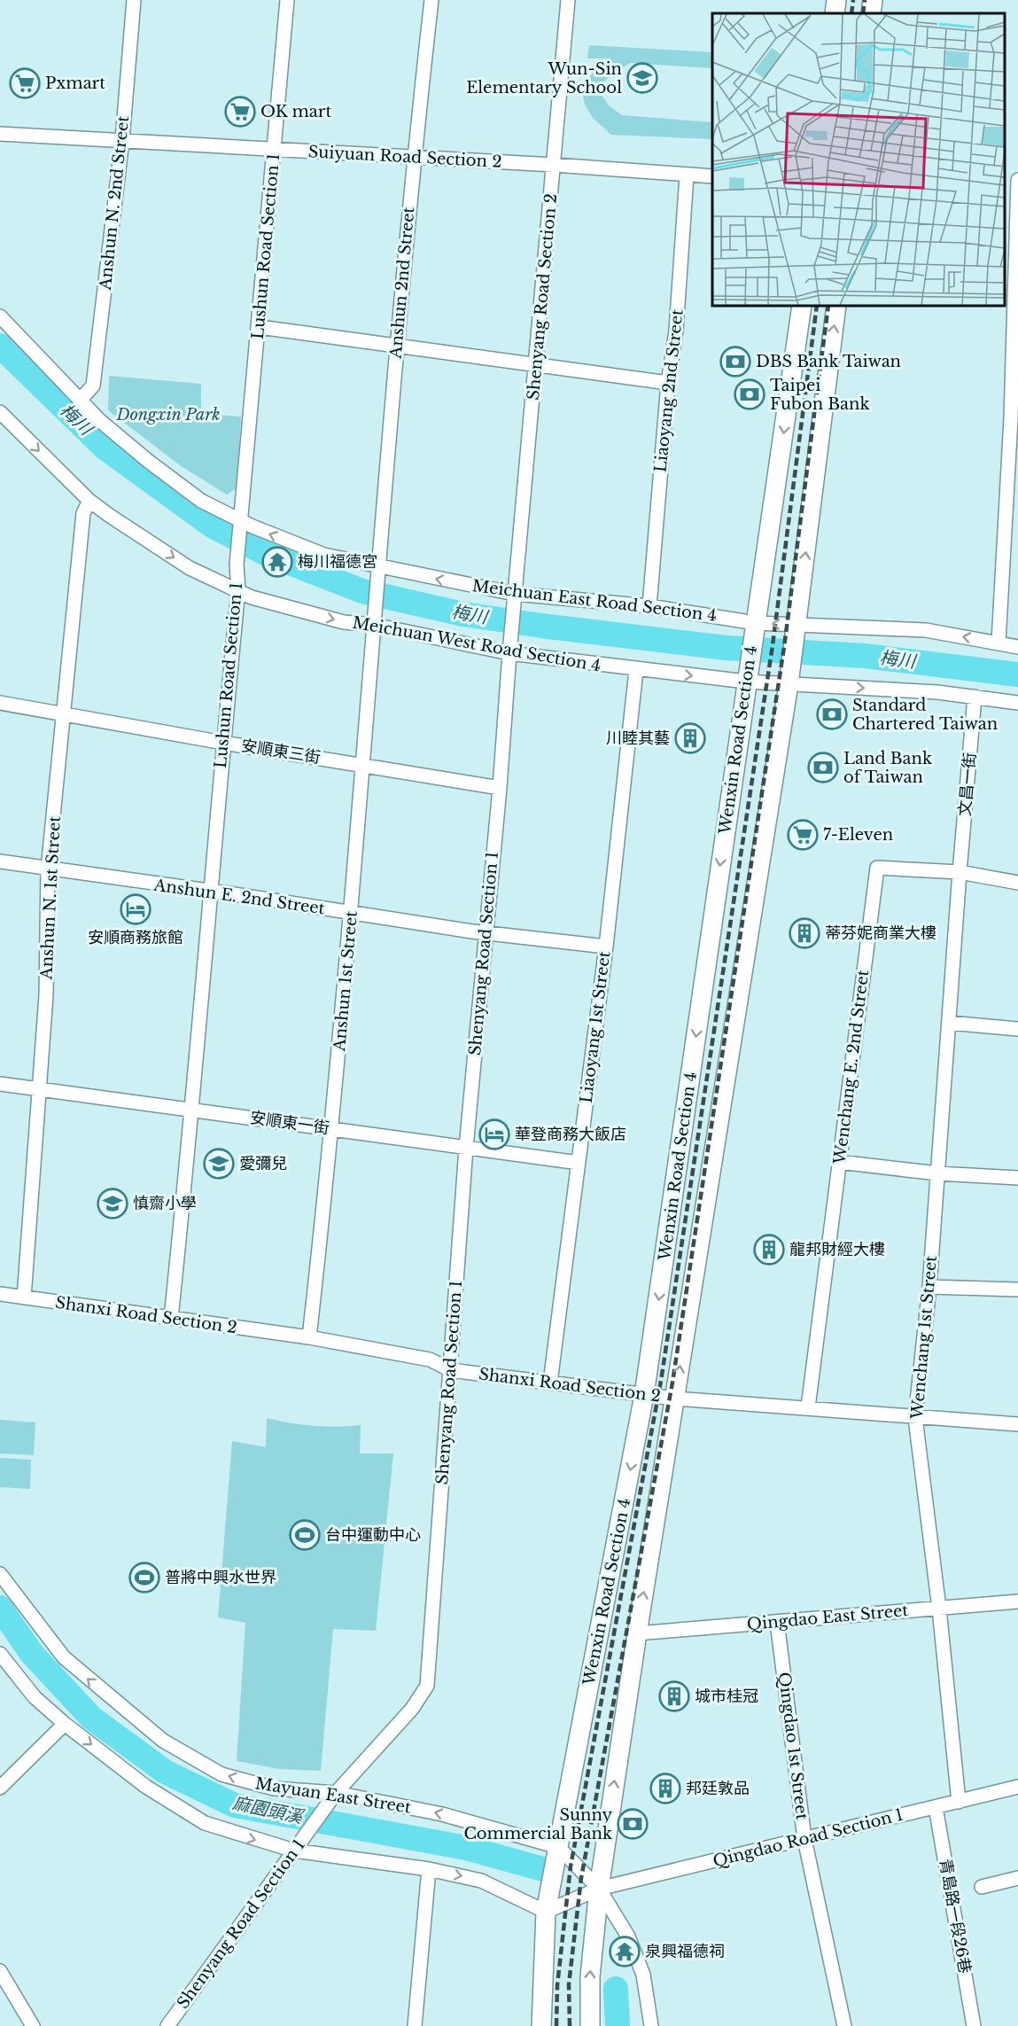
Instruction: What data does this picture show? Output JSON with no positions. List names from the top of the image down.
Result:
{
  "streets": {
    "main road": ["Wenxin Road Section 4"],
    "street": [
      "Suiyuan Road Section 2",
      "Anshun N. 2nd Street",
      "Lushun Road Section 1",
      "Anshun 2nd Street",
      "Shenyang Road Section 2",
      "Liaoyang 2nd Street",
      "Meichuan East Road Section 4",
      "Meichuan West Road Section 4",
      "安順東三街",
      "文昌一街",
      "Anshun E. 2nd Street",
      "Anshun N. 1st Street",
      "Shenyang Road Section 1",
      "Anshun 1st Street",
      "Liaoyang 1st Street",
      "Wenchang E. 2nd Street",
      "安順東一街",
      "Shanxi Road Section 2",
      "Wenchang 1st Street",
      "Qingdao East Street",
      "Qingdao 1st Street",
      "Mayuan East Street",
      "Qingdao Road Section 1",
      "青島路一段26巷"
    ]
  },
  "crossings": [
    ["Suiyuan Road Section 2", "Anshun N. 2nd Street"],
    ["Suiyuan Road Section 2", "Lushun Road Section 1"],
    ["Suiyuan Road Section 2", "Anshun 2nd Street"],
    ["Suiyuan Road Section 2", "Shenyang Road Section 2"],
    ["Suiyuan Road Section 2", "Liaoyang 2nd Street"],
    ["Anshun N. 2nd Street", "Meichuan East Road Section 4"],
    ["Lushun Road Section 1", "Meichuan East Road Section 4"],
    ["Lushun Road Section 1", "Meichuan West Road Section 4"],
    ["Lushun Road Section 1", "安順東三街"],
    ["Lushun Road Section 1", "Anshun E. 2nd Street"],
    ["Lushun Road Section 1", "安順東一街"],
    ["Lushun Road Section 1", "Shanxi Road Section 2"],
    ["Anshun 2nd Street", "Meichuan East Road Section 4"],
    ["Anshun 2nd Street", "Meichuan West Road Section 4"],
    ["Anshun 2nd Street", "Anshun 1st Street"],
    ["Shenyang Road Section 2", "Meichuan East Road Section 4"],
    ["Shenyang Road Section 2", "Meichuan West Road Section 4"],
    ["Shenyang Road Section 2", "Shenyang Road Section 1"],
    ["Liaoyang 2nd Street", "Meichuan East Road Section 4"],
    ["Meichuan East Road Section 4", "Wenxin Road Section 4"],
    ["Meichuan West Road Section 4", "Wenxin Road Section 4"],
    ["Meichuan West Road Section 4", "文昌一街"],
    ["Meichuan West Road Section 4", "Anshun N. 1st Street"],
    ["Meichuan West Road Section 4", "Shenyang Road Section 1"],
    ["Meichuan West Road Section 4", "Anshun 1st Street"],
    ["Meichuan West Road Section 4", "Liaoyang 1st Street"],
    ["Wenxin Road Section 4", "Shanxi Road Section 2"],
    ["Wenxin Road Section 4", "Qingdao East Street"],
    ["Wenxin Road Section 4", "Mayuan East Street"],
    ["Wenxin Road Section 4", "Qingdao Road Section 1"],
    ["安順東三街", "Anshun N. 1st Street"],
    ["安順東三街", "Shenyang Road Section 1"],
    ["安順東三街", "Anshun 1st Street"],
    ["文昌一街", "Wenchang E. 2nd Street"],
    ["文昌一街", "Wenchang 1st Street"],
    ["Anshun E. 2nd Street", "Anshun N. 1st Street"],
    ["Anshun E. 2nd Street", "Shenyang Road Section 1"],
    ["Anshun E. 2nd Street", "Anshun 1st Street"],
    ["Anshun E. 2nd Street", "Liaoyang 1st Street"],
    ["Anshun N. 1st Street", "安順東一街"],
    ["Anshun N. 1st Street", "Shanxi Road Section 2"],
    ["Shenyang Road Section 1", "安順東一街"],
    ["Shenyang Road Section 1", "Shanxi Road Section 2"],
    ["Shenyang Road Section 1", "Mayuan East Street"],
    ["Anshun 1st Street", "安順東一街"],
    ["Anshun 1st Street", "Shanxi Road Section 2"],
    ["Liaoyang 1st Street", "安順東一街"],
    ["Liaoyang 1st Street", "Shanxi Road Section 2"],
    ["Wenchang E. 2nd Street", "Shanxi Road Section 2"],
    ["Wenchang E. 2nd Street", "Wenchang 1st Street"],
    ["Shanxi Road Section 2", "Wenchang 1st Street"],
    ["Wenchang 1st Street", "Qingdao East Street"],
    ["Wenchang 1st Street", "Qingdao Road Section 1"],
    ["Qingdao East Street", "Qingdao 1st Street"],
    ["Qingdao 1st Street", "Qingdao Road Section 1"],
    ["Mayuan East Street", "Qingdao Road Section 1"],
    ["Qingdao Road Section 1", "青島路一段26巷"]
  ],
  "one_way": ["Meichuan East Road Section 4", "Meichuan West Road Section 4"],
  "water": ["梅川", "麻園頭溪"],
  "parks": ["Dongxin Park"],
  "places": {
    "school or university": ["Wun-Sin Elementary School", "愛彌兒", "慎齋小學"],
    "supermarket": ["Pxmart", "OK mart", "7-Eleven"],
    "bank": [
      "DBS Bank Taiwan",
      "Taipei Fubon Bank",
      "Standard Chartered Taiwan",
      "Land Bank of Taiwan",
      "Sunny Commercial Bank"
    ],
    "temple": ["梅川福德宮", "泉興福德祠"],
    "building": [
      "川睦其藝",
      "蒂芬妮商業大樓",
      "龍邦財經大樓",
      "城市桂冠",
      "邦廷敦品"
    ],
    "hotel": ["安順商務旅館", "華登商務大飯店"],
    "sports": ["台中運動中心", "普將中興水世界"]
  }
}
